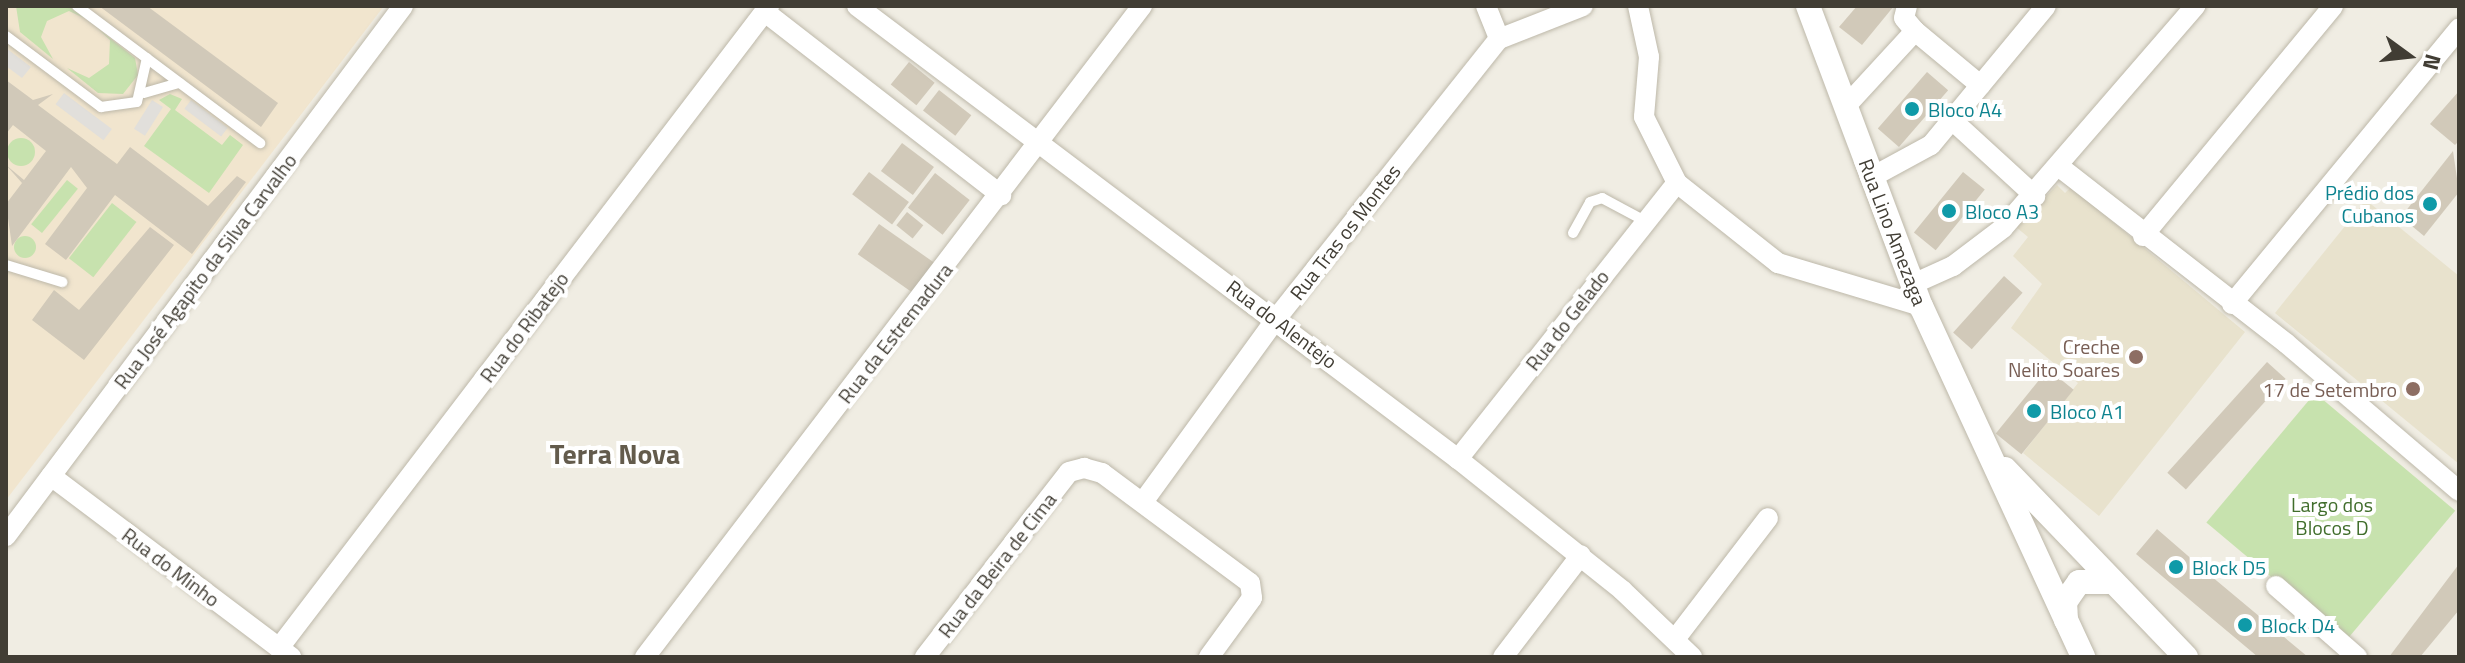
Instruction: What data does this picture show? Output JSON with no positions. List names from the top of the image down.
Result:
{
  "streets": {
    "street": [
      "Rua Tras os Montes",
      "Rua Lino Amezaga",
      "Rua José Agapito da Silva Carvalho",
      "Rua do Gelado",
      "Rua do Alentejo",
      "Rua do Ribatejo",
      "Rua da Estremadura",
      "Rua da Beira de Cima",
      "Rua do Minho"
    ]
  },
  "crossings": [
    ["Rua Tras os Montes", "Rua do Alentejo"],
    ["Rua Tras os Montes", "Rua da Beira de Cima"],
    ["Rua José Agapito da Silva Carvalho", "Rua do Minho"],
    ["Rua do Gelado", "Rua do Alentejo"],
    ["Rua do Alentejo", "Rua da Estremadura"],
    ["Rua do Ribatejo", "Rua do Minho"]
  ],
  "districts": ["Terra Nova"],
  "parks": ["Largo dos Blocos D"],
  "places": [
    "Bloco A4",
    "Prédio dos Cubanos",
    "Bloco A3",
    "Creche Nelito Soares",
    "17 de Setembro",
    "Bloco A1",
    "Block D5",
    "Block D4"
  ],
  "north": "right"
}
